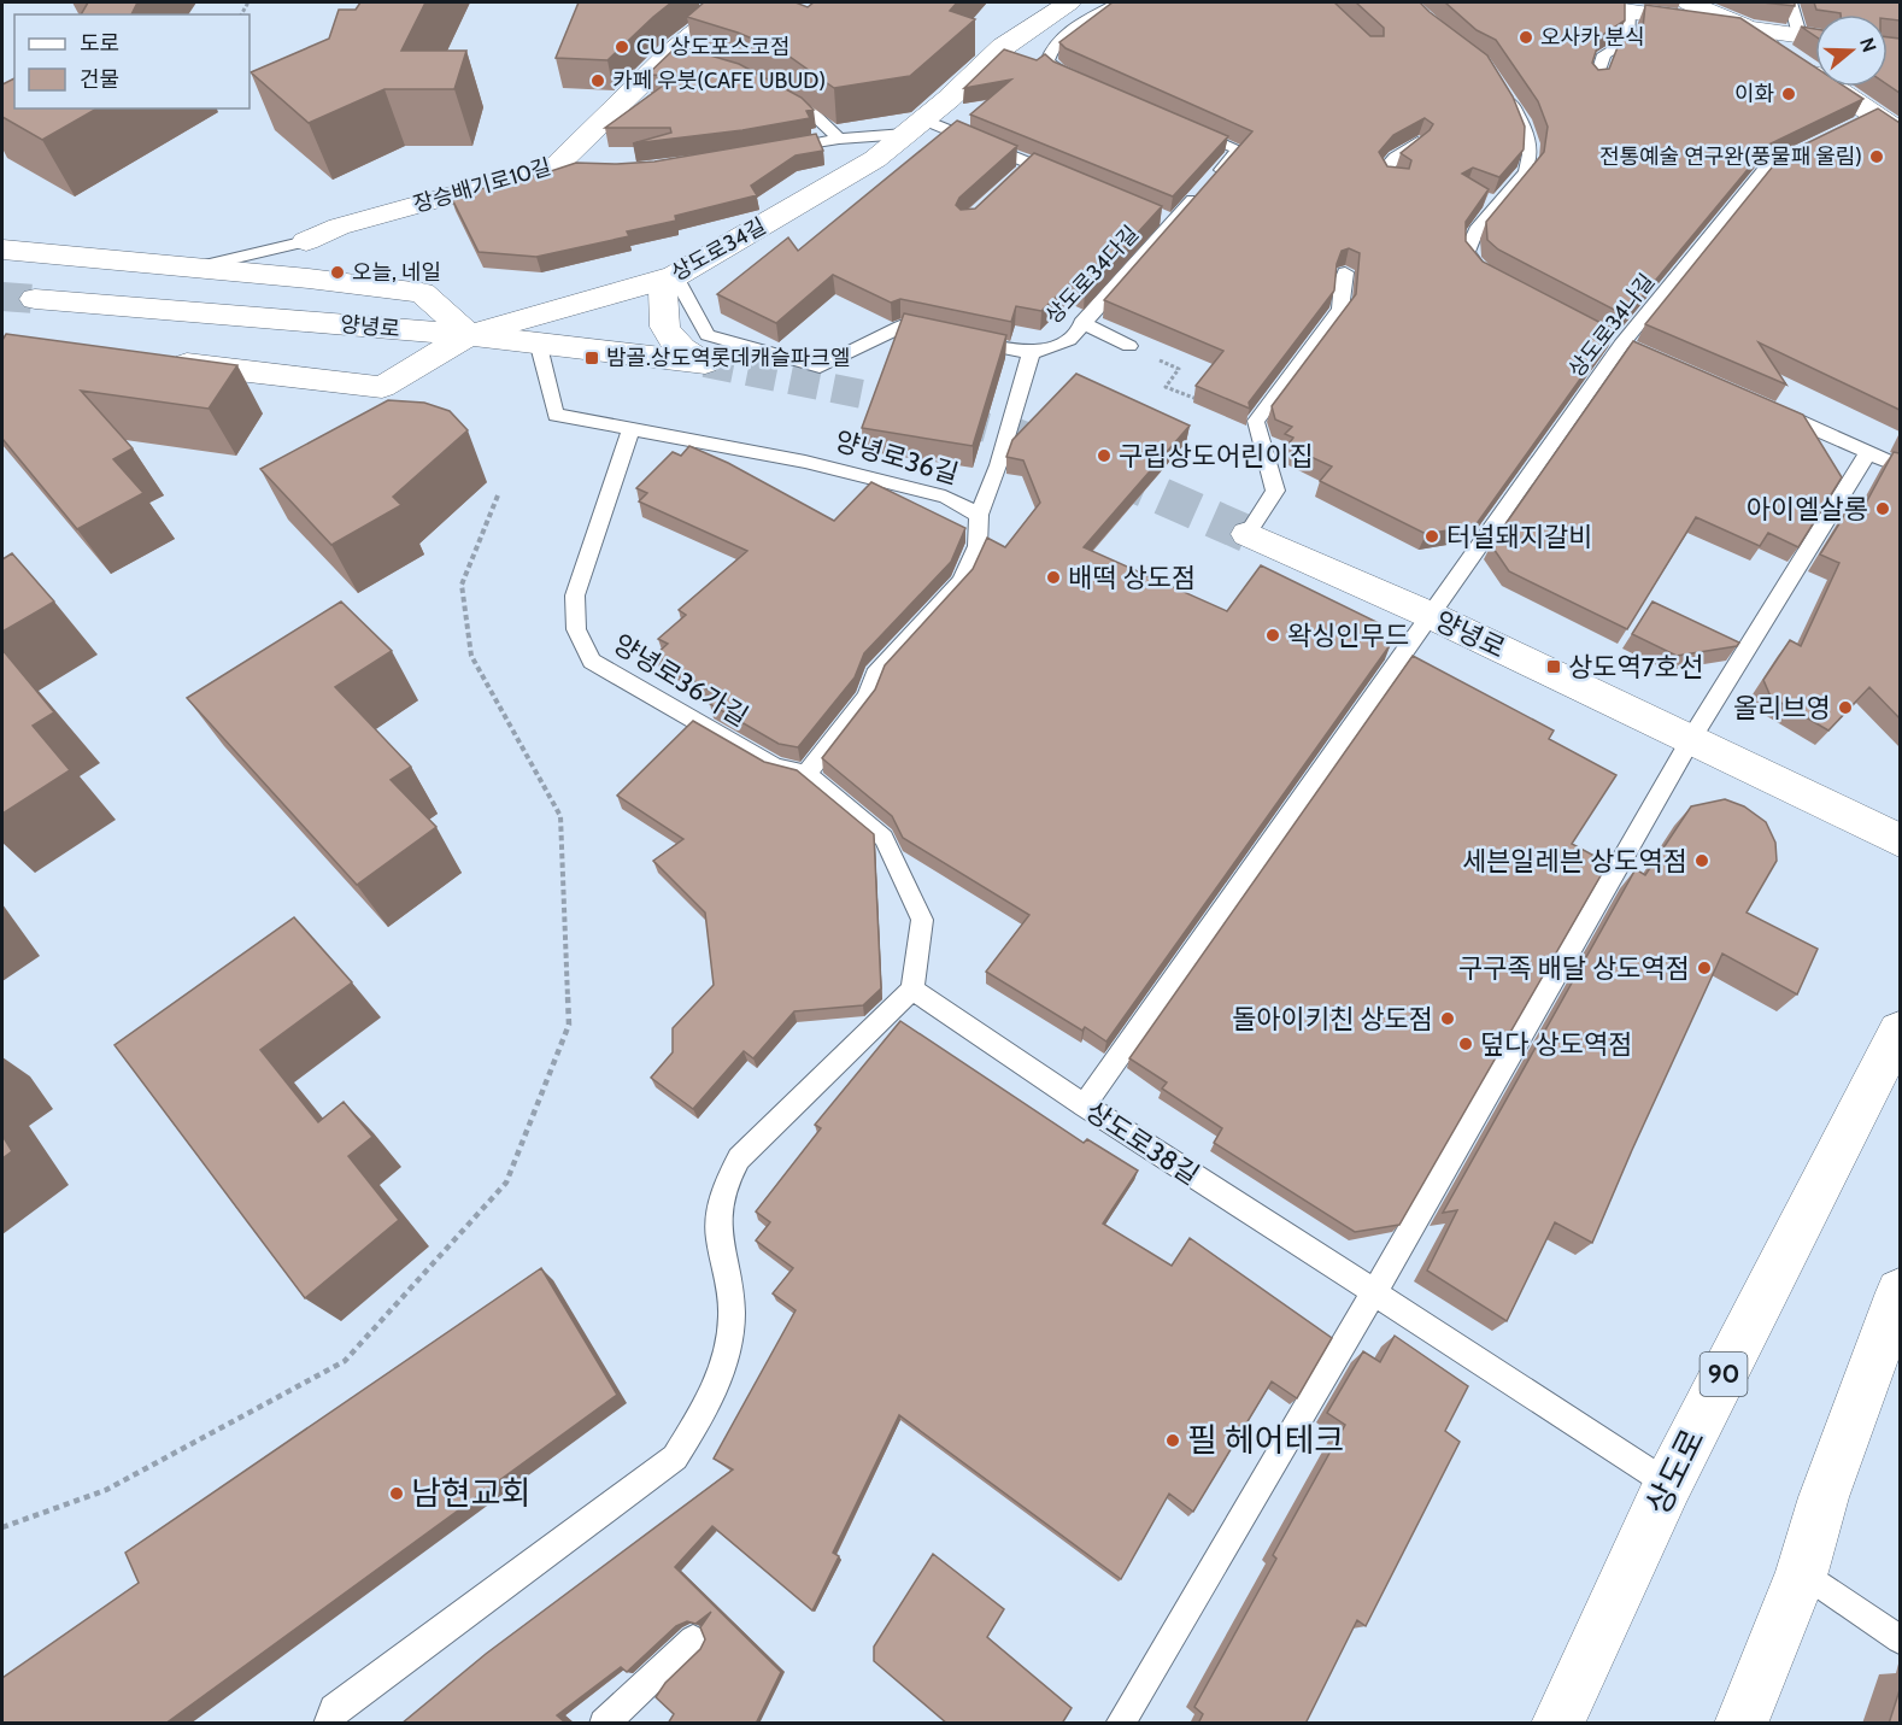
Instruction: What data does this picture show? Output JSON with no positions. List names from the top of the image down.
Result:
{
  "streets": {
    "main road": [
      "장승배기로10길",
      "상도로34길",
      "양녕로",
      "90",
      "상도로"
    ],
    "lane": [
      "상도로34다길",
      "상도로34나길",
      "양녕로36길",
      "양녕로36가길",
      "상도로38길"
    ]
  },
  "crossings": [
    ["상도로34길", "양녕로"],
    ["상도로34다길", "양녕로36길"],
    ["상도로34나길", "양녕로"],
    ["상도로34나길", "상도로38길"],
    ["양녕로", "양녕로36길"],
    ["양녕로36길", "양녕로36가길"],
    ["상도로38길", "상도로"]
  ],
  "places": {
    "other": [
      "오사카 분식",
      "CU 상도포스코점",
      "카페 우붓(CAFE UBUD)",
      "이화",
      "전통예술 연구완(풍물패 울림)",
      "오늘, 네일",
      "구립상도어린이집",
      "아이엘살롱",
      "터널돼지갈비",
      "배떡 상도점",
      "왁싱인무드",
      "올리브영",
      "세븐일레븐 상도역점",
      "구구족 배달 상도역점",
      "돌아이키친 상도점",
      "덮다 상도역점",
      "필 헤어테크",
      "남현교회"
    ],
    "transit": ["밤골.상도역롯데캐슬파크엘", "상도역7호선"]
  },
  "legend": ["도로", "건물"],
  "north": "right"
}
